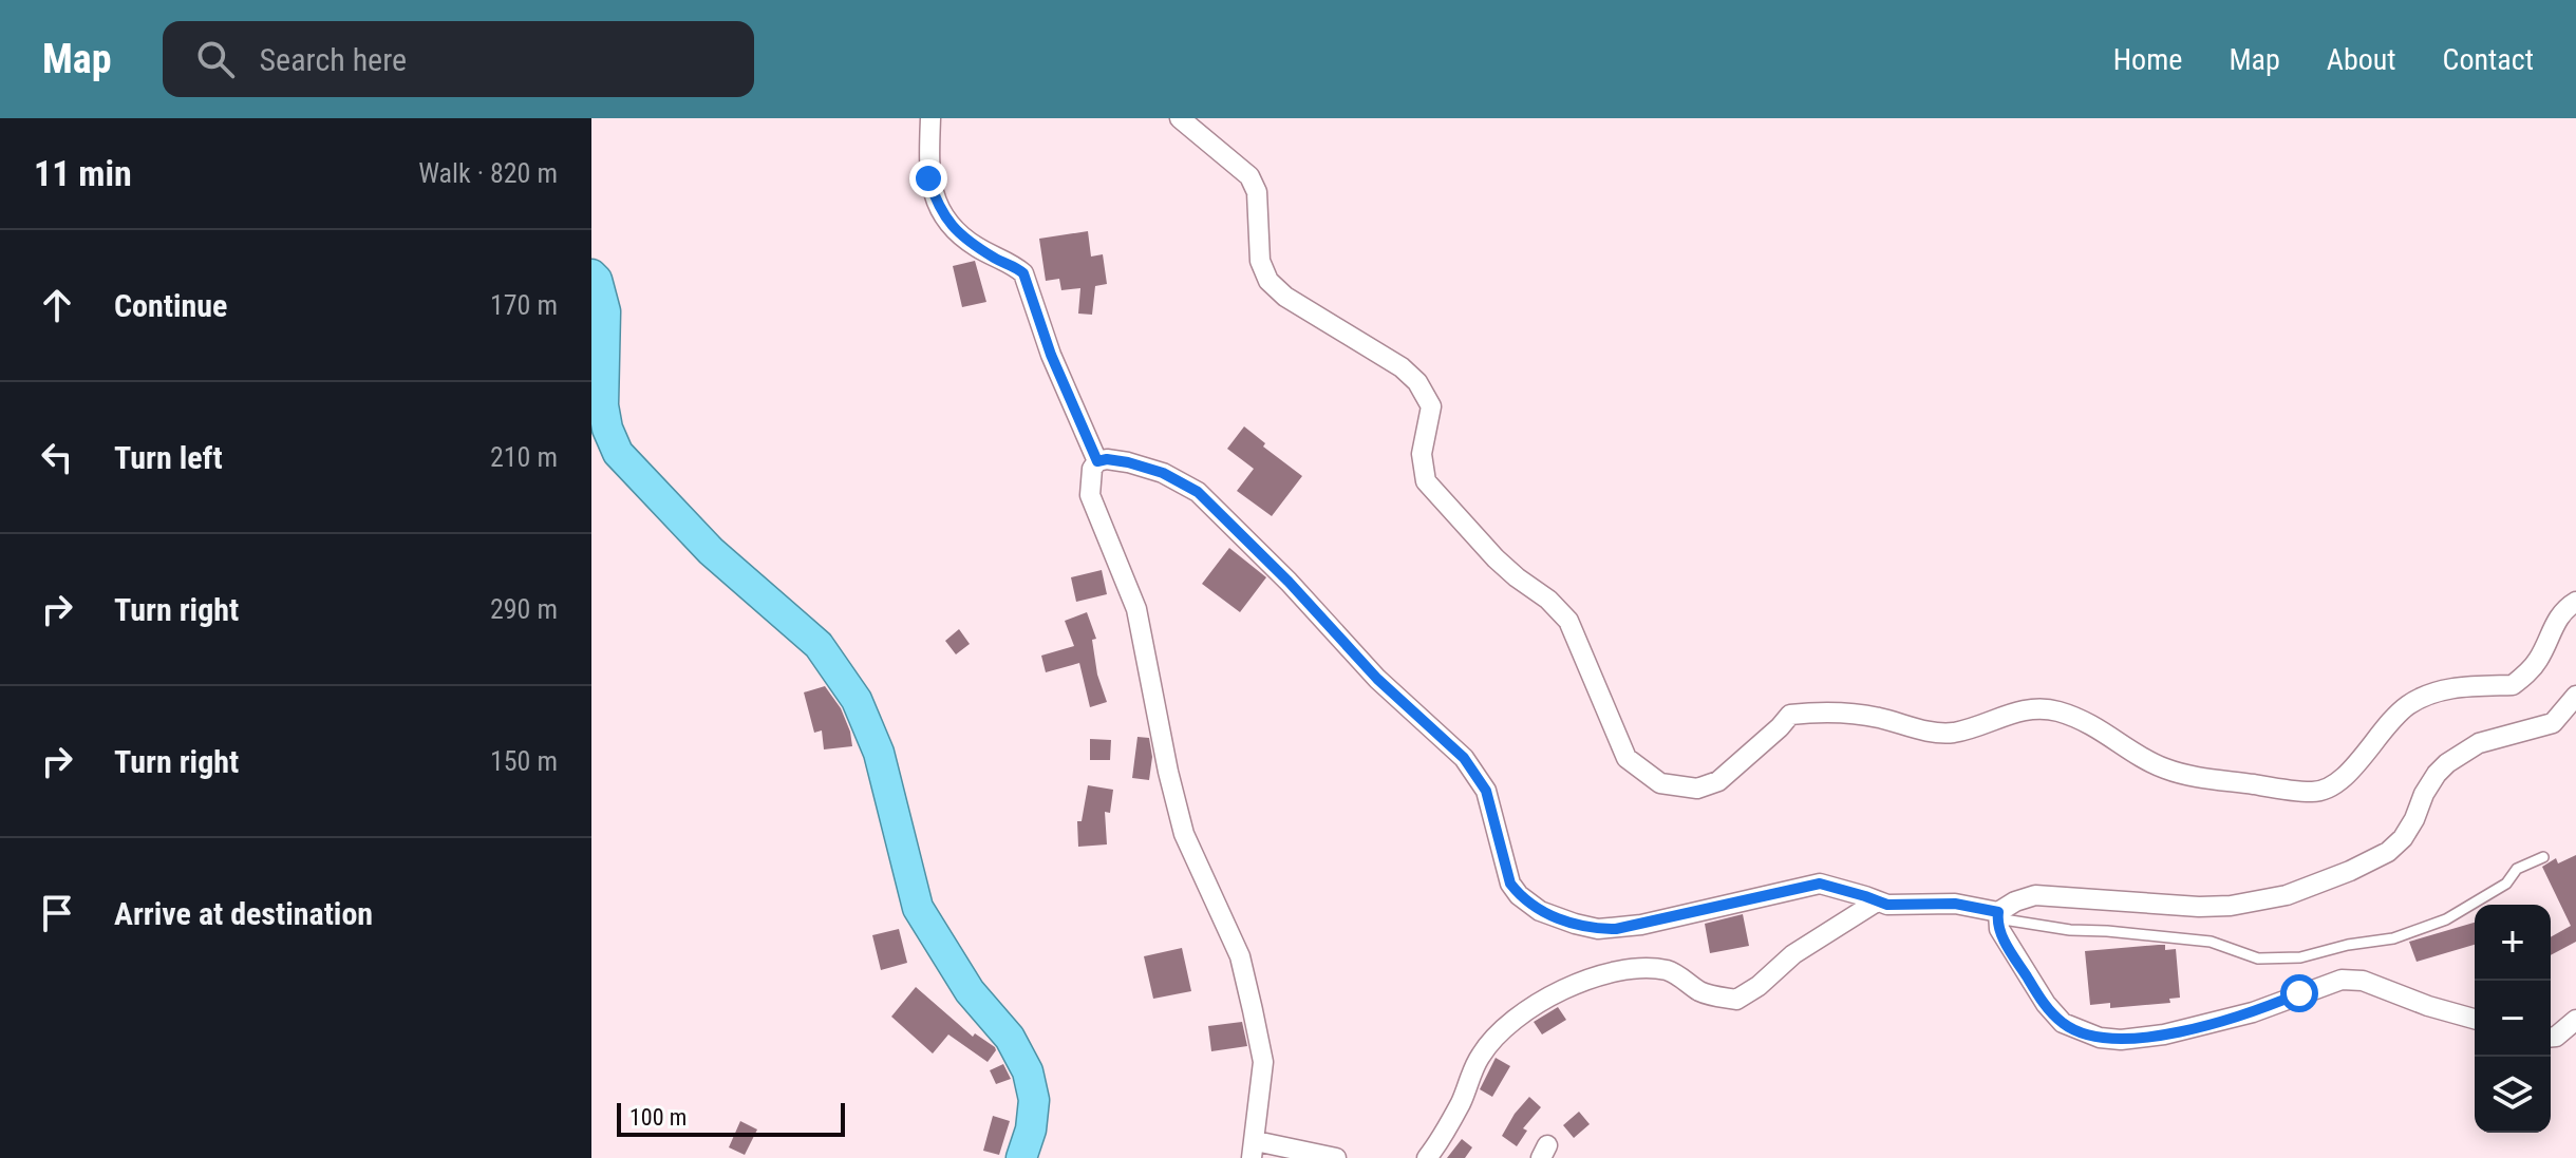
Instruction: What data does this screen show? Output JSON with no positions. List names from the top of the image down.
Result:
{
  "scale_bar": "100 m",
  "page": {
    "header": "Map",
    "search": "Search here",
    "nav": [
      "Home",
      "Map",
      "About",
      "Contact"
    ],
    "heading": ["11 min", "Walk · 820 m"],
    "list": [
      ["Continue", "170 m"],
      ["Turn left", "210 m"],
      ["Turn right", "290 m"],
      ["Turn right", "150 m"],
      "Arrive at destination"
    ],
    "map_buttons": ["+", "−"],
    "scale": "100 m"
  }
}
